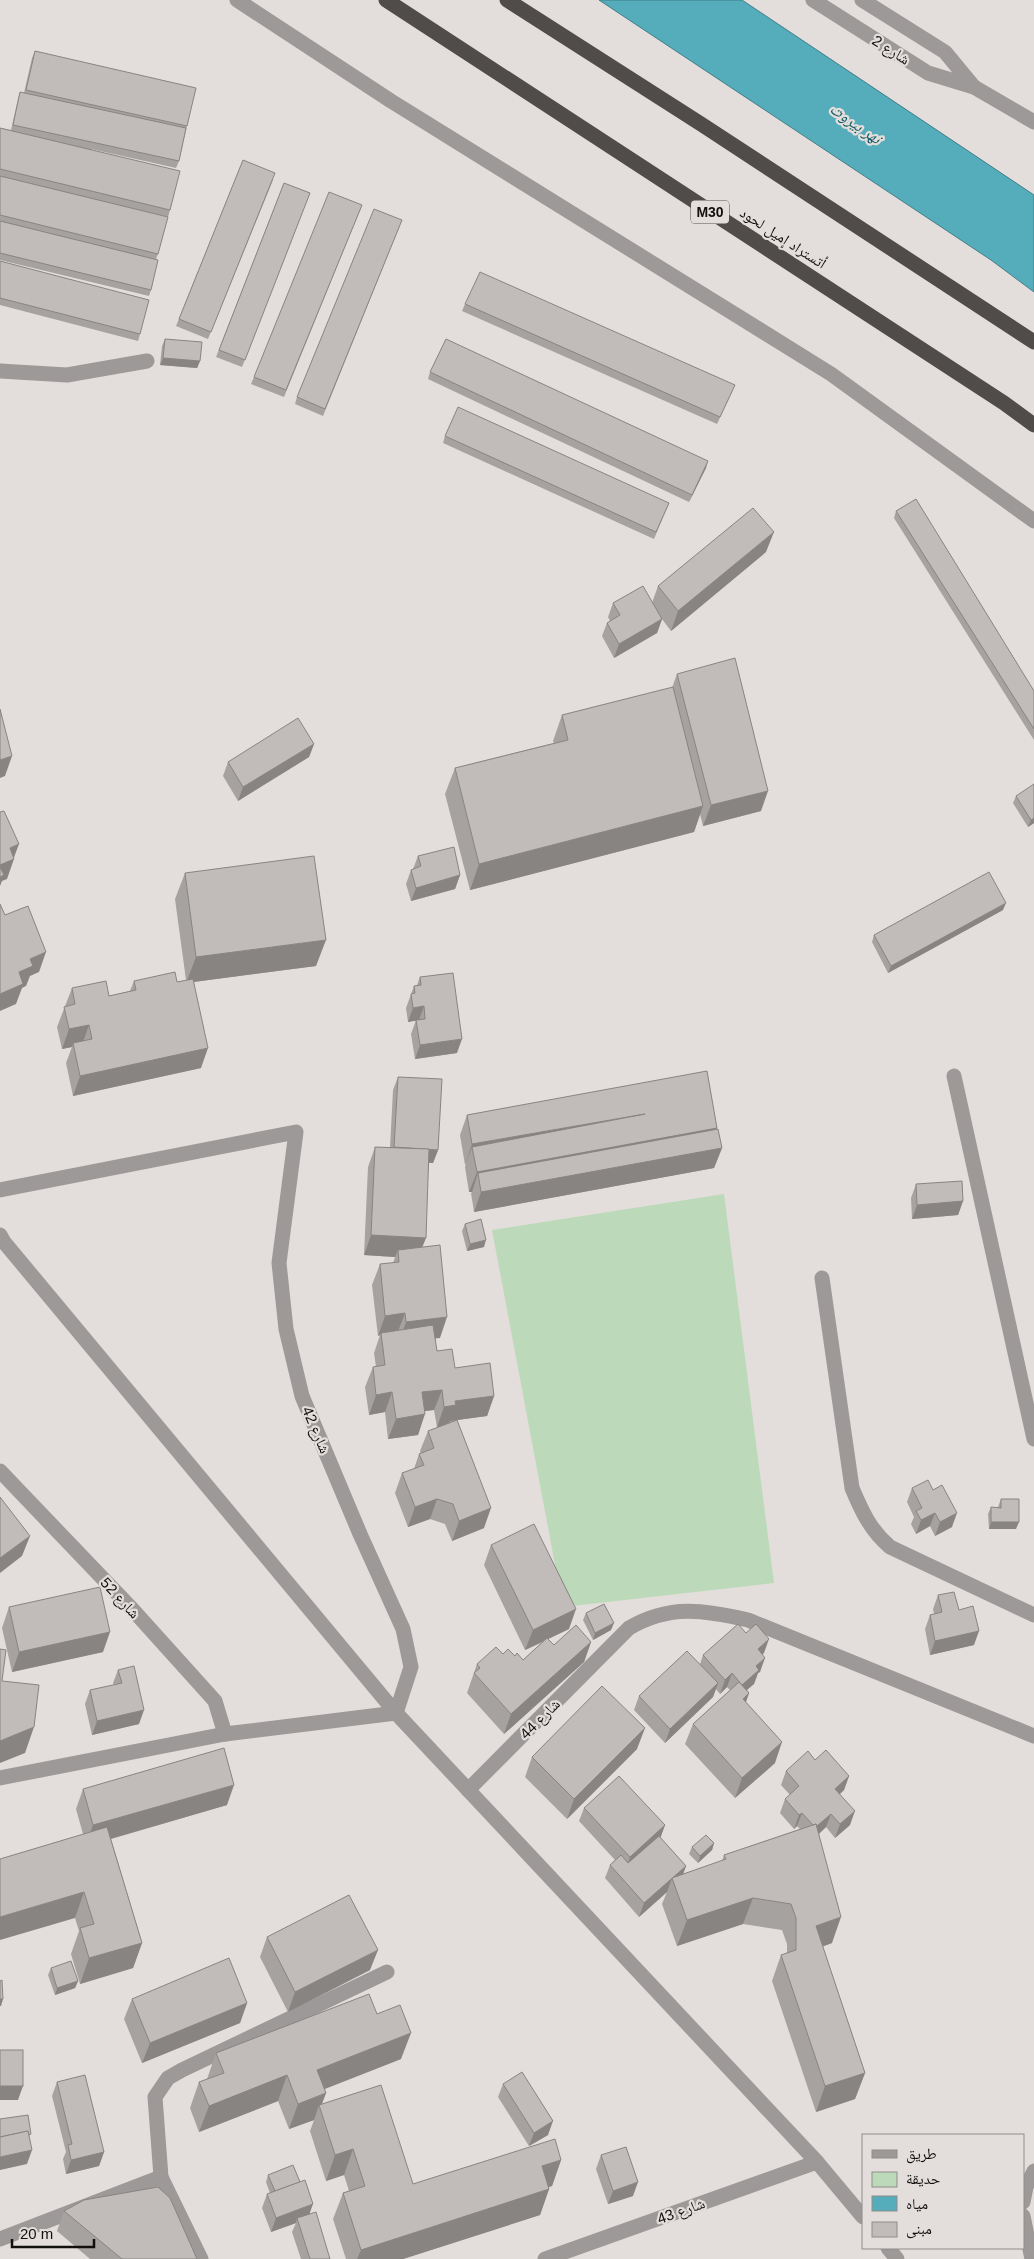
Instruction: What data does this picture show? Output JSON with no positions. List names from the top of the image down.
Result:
{
  "streets": {
    "highway": ["M30", "أتستراد إميل لحود"],
    "street": [
      "شارع 2",
      "شارع 42",
      "شارع 52",
      "شارع 44",
      "شارع 43"
    ]
  },
  "water": ["نهر بيروت"],
  "legend": [
    "طريق",
    "حديقة",
    "مياه",
    "مبنى"
  ],
  "scale_bar": "20 m"
}
